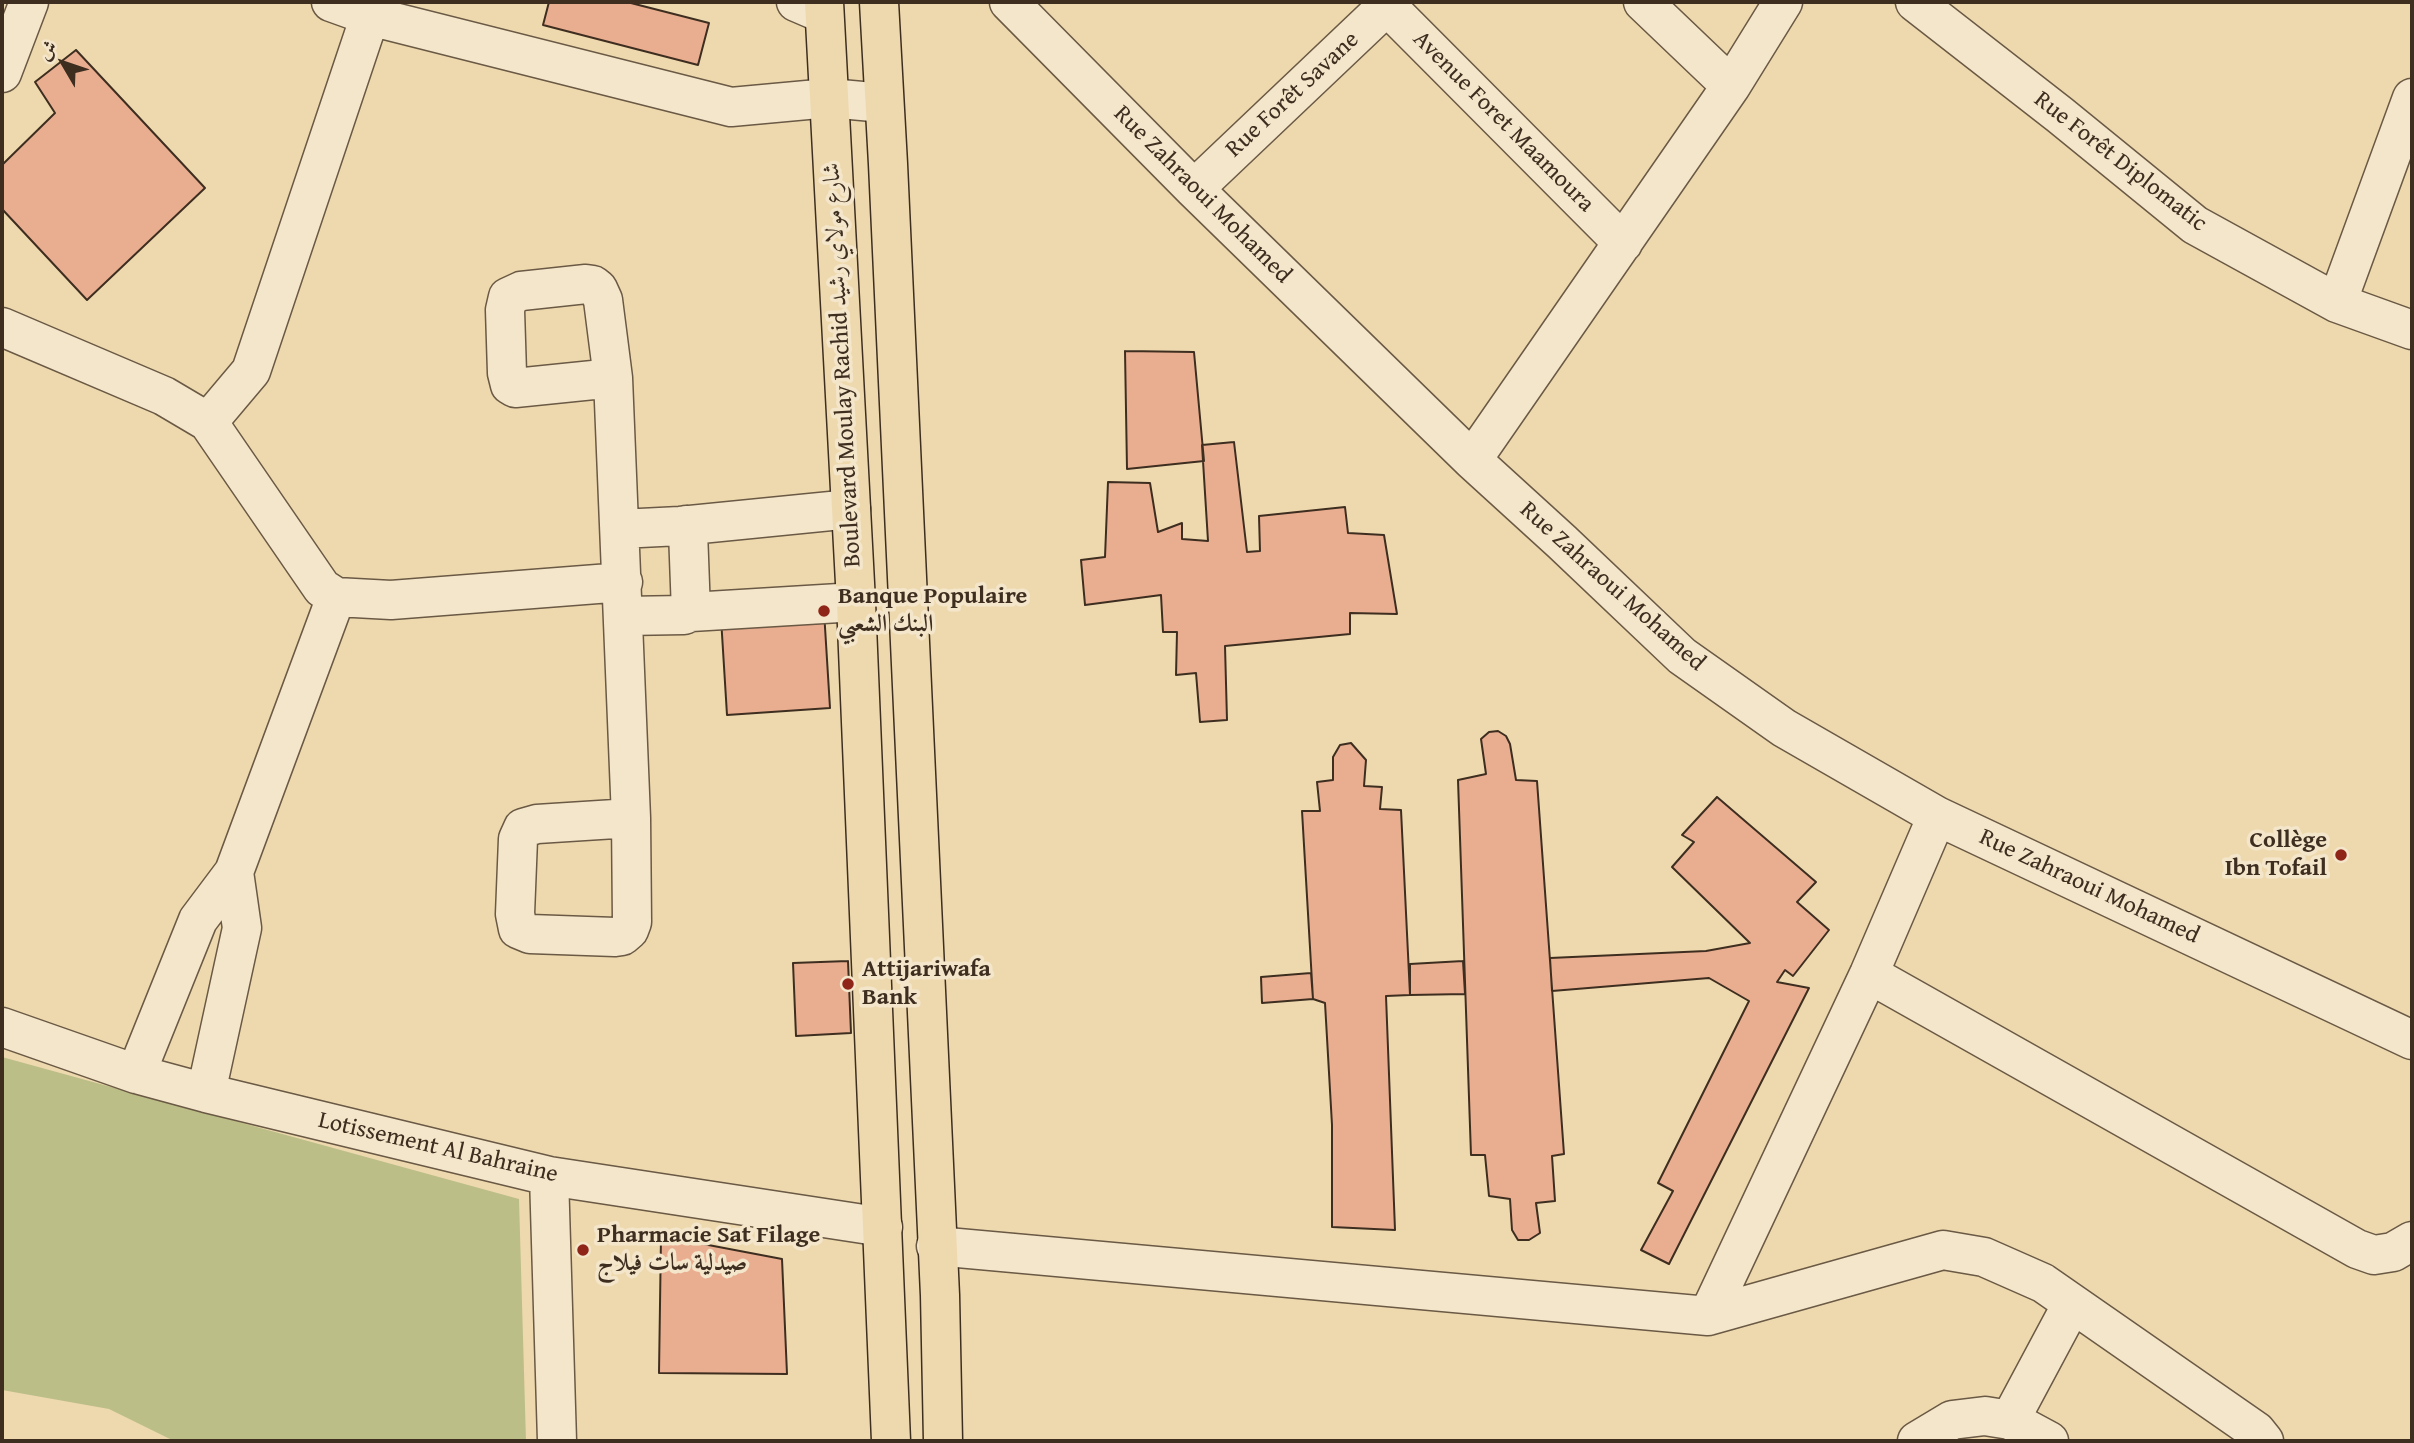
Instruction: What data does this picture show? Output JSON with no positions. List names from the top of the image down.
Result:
{
  "streets": {
    "main road": ["Boulevard Moulay Rachid شارع مولاي رشيد"],
    "street": [
      "Rue Forêt Savane",
      "Avenue Foret Maamoura",
      "Rue Forêt Diplomatic",
      "Rue Zahraoui Mohamed",
      "Lotissement Al Bahraine"
    ]
  },
  "crossings": [
    ["Rue Forêt Savane", "Avenue Foret Maamoura"],
    ["Rue Forêt Savane", "Rue Zahraoui Mohamed"],
    ["Boulevard Moulay Rachid شارع مولاي رشيد", "Lotissement Al Bahraine"]
  ],
  "places": [
    "Banque Populaire البنك الشعبي",
    "Collège Ibn Tofail",
    "Attijariwafa Bank",
    "Pharmacie Sat Filage صيدلية سات فيلاج"
  ],
  "north": "top left"
}
